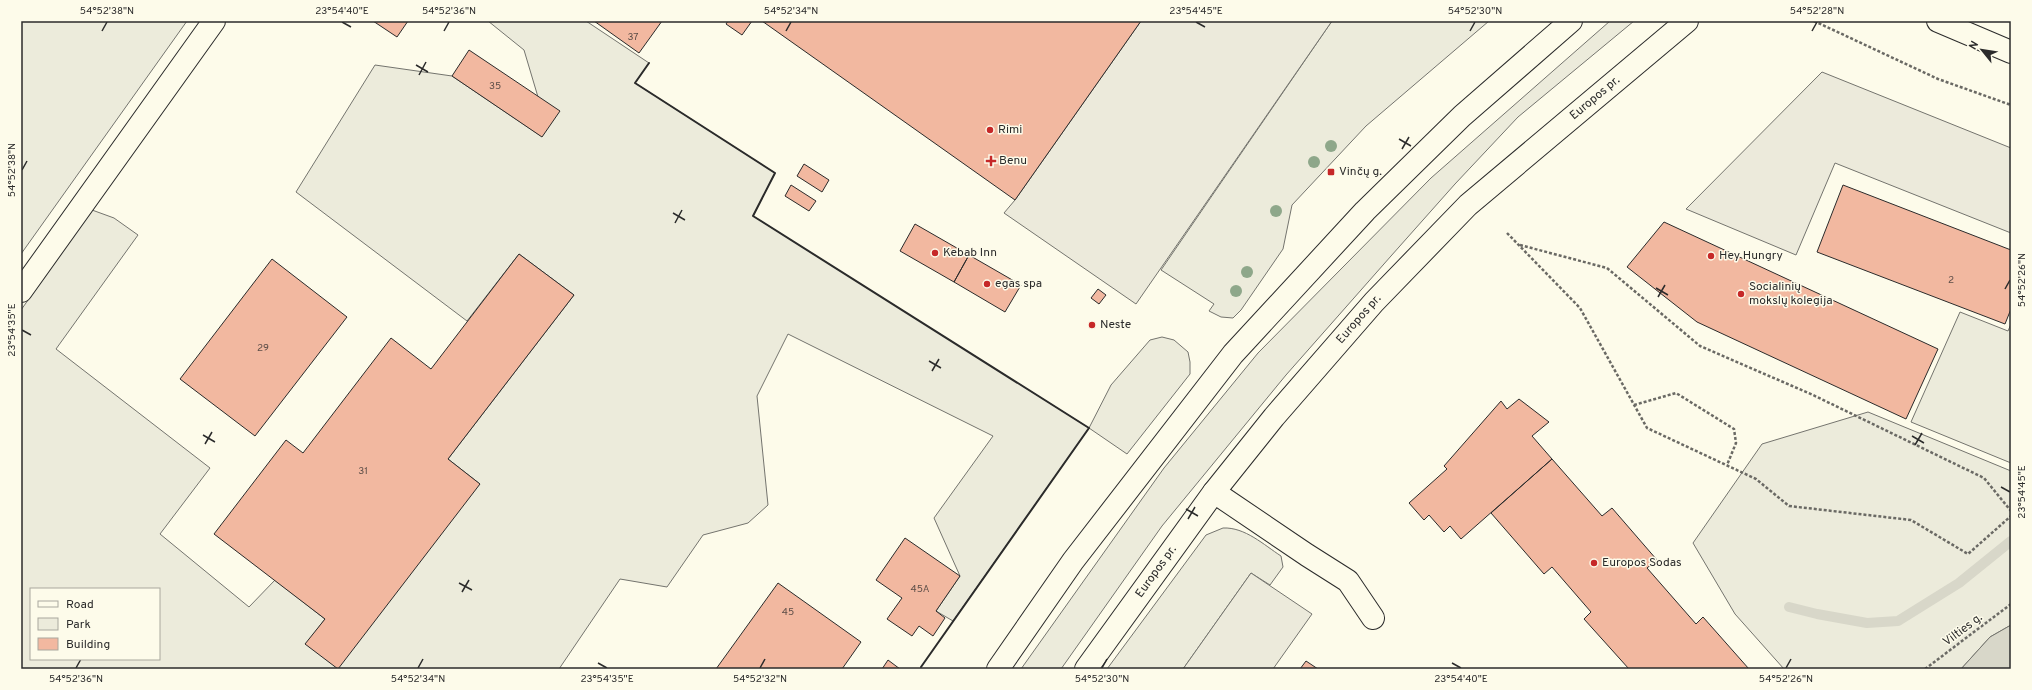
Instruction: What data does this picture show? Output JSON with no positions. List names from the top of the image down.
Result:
{
  "streets": {
    "main road": ["Europos pr."],
    "path": ["Vilties g."]
  },
  "places": {
    "other": [
      "Rimi",
      "Kebab Inn",
      "Hey Hungry",
      "egas spa",
      "Socialinių mokslų kolegija",
      "Neste",
      "Europos Sodas"
    ],
    "health": ["Benu"],
    "transit": ["Vinčų g."]
  },
  "house_numbers": [
    "37",
    "35",
    "2",
    "29",
    "31",
    "45A",
    "45"
  ],
  "legend": ["Road", "Park", "Building"],
  "north": "top left",
  "coordinates": [
    "54°52'38\"N",
    "23°54'40\"E",
    "54°52'36\"N",
    "54°52'34\"N",
    "23°54'45\"E",
    "54°52'30\"N",
    "54°52'28\"N",
    "54°52'26\"N",
    "23°54'35\"E",
    "54°52'32\"N"
  ]
}
